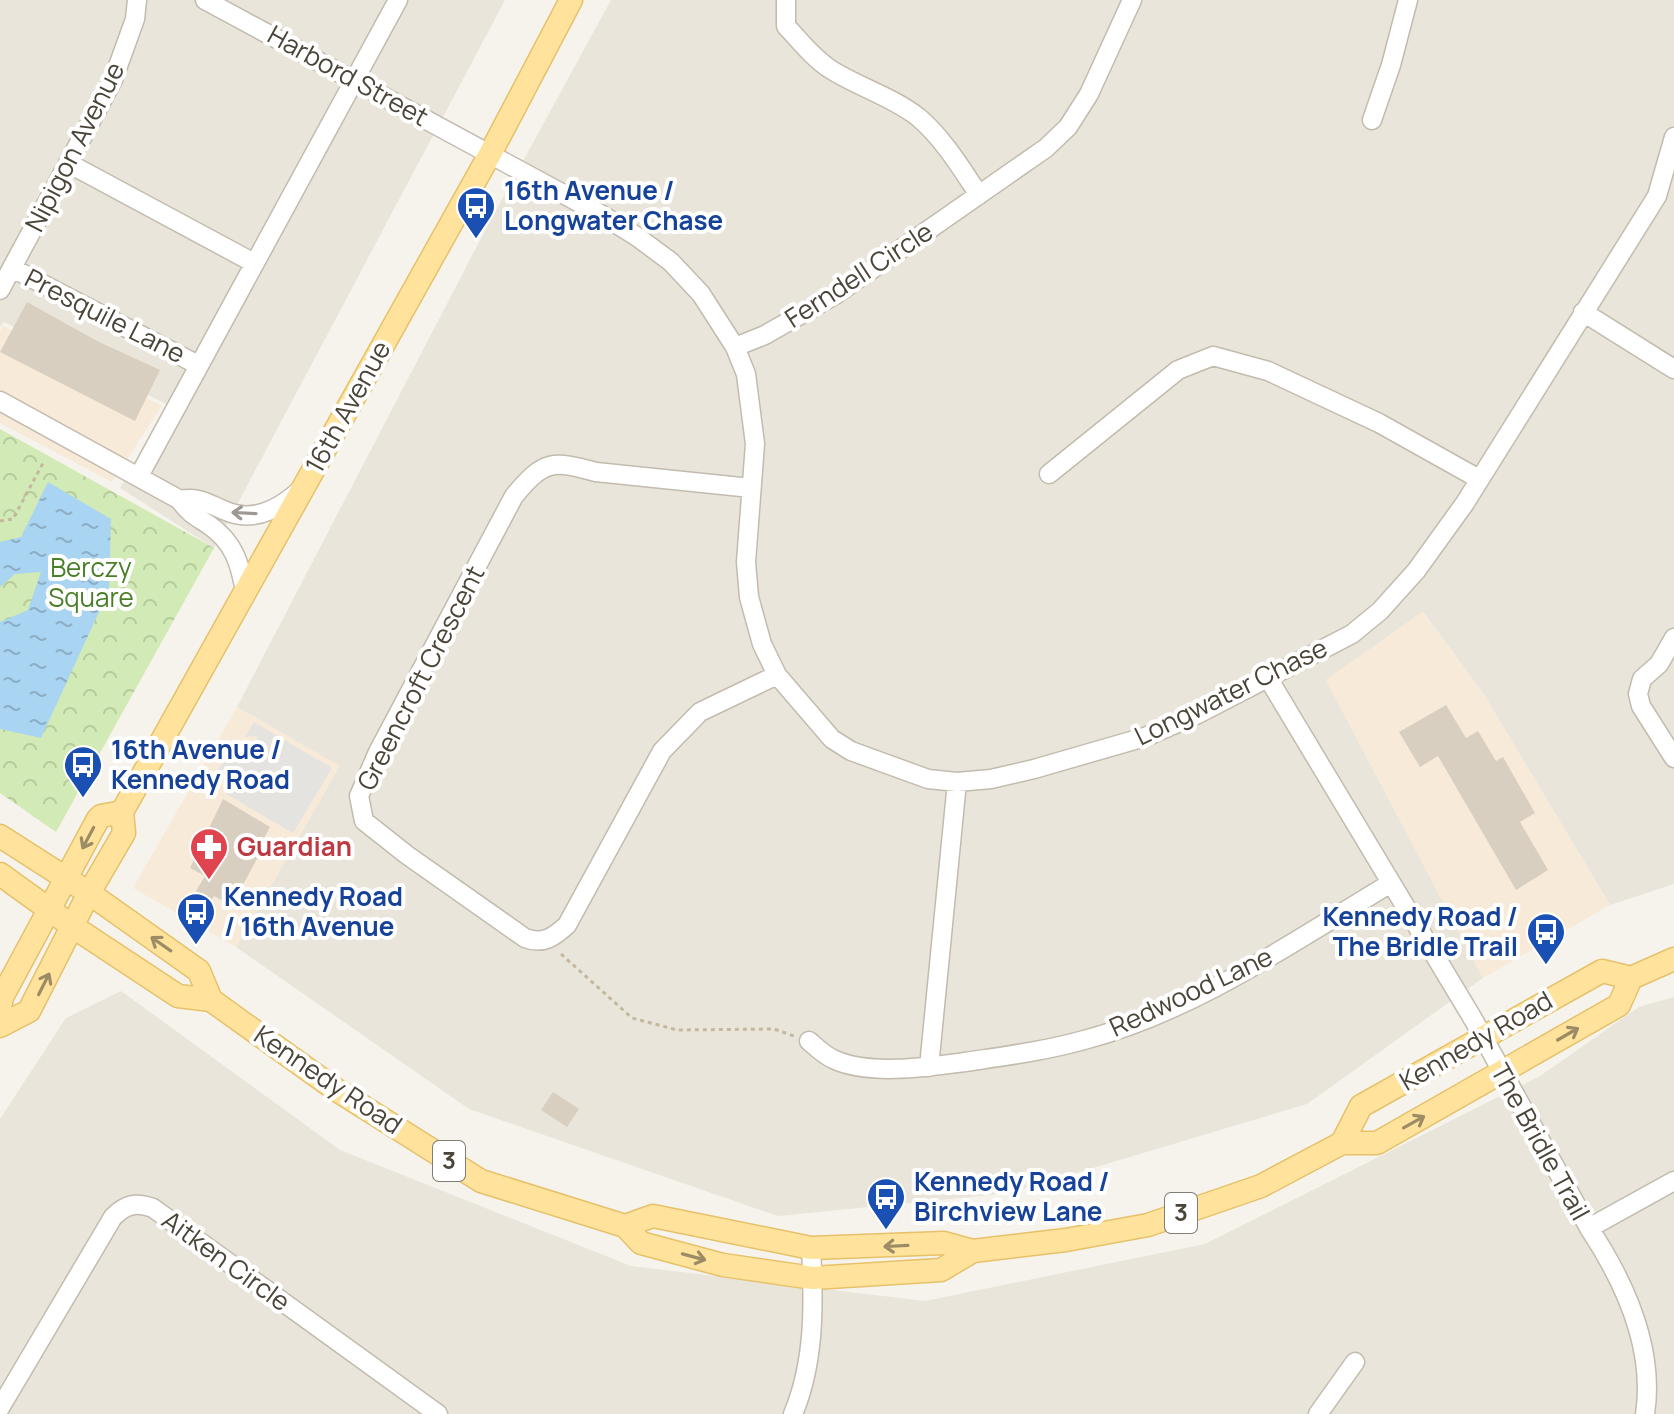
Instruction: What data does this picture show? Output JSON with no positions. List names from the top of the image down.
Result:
{
  "streets": {
    "main road": ["16th Avenue", "Kennedy Road", "3"],
    "street": [
      "Harbord Street",
      "Nipigon Avenue",
      "Ferndell Circle",
      "Presquile Lane",
      "Greencroft Crescent",
      "Longwater Chase",
      "Redwood Lane",
      "The Bridle Trail",
      "Aitken Circle"
    ]
  },
  "crossings": [
    ["Harbord Street", "16th Avenue"],
    ["Harbord Street", "Longwater Chase"],
    ["Nipigon Avenue", "Presquile Lane"],
    ["Ferndell Circle", "Longwater Chase"],
    ["16th Avenue", "Longwater Chase"],
    ["16th Avenue", "Kennedy Road"],
    ["Greencroft Crescent", "Longwater Chase"],
    ["Longwater Chase", "The Bridle Trail"],
    ["Redwood Lane", "The Bridle Trail"],
    ["Kennedy Road", "The Bridle Trail"]
  ],
  "parks": ["Berczy Square"],
  "places": {
    "bus stop": [
      "16th Avenue / Longwater Chase",
      "16th Avenue / Kennedy Road",
      "Kennedy Road / 16th Avenue",
      "Kennedy Road / The Bridle Trail",
      "Kennedy Road / Birchview Lane"
    ],
    "pharmacy": ["Guardian"]
  }
}
